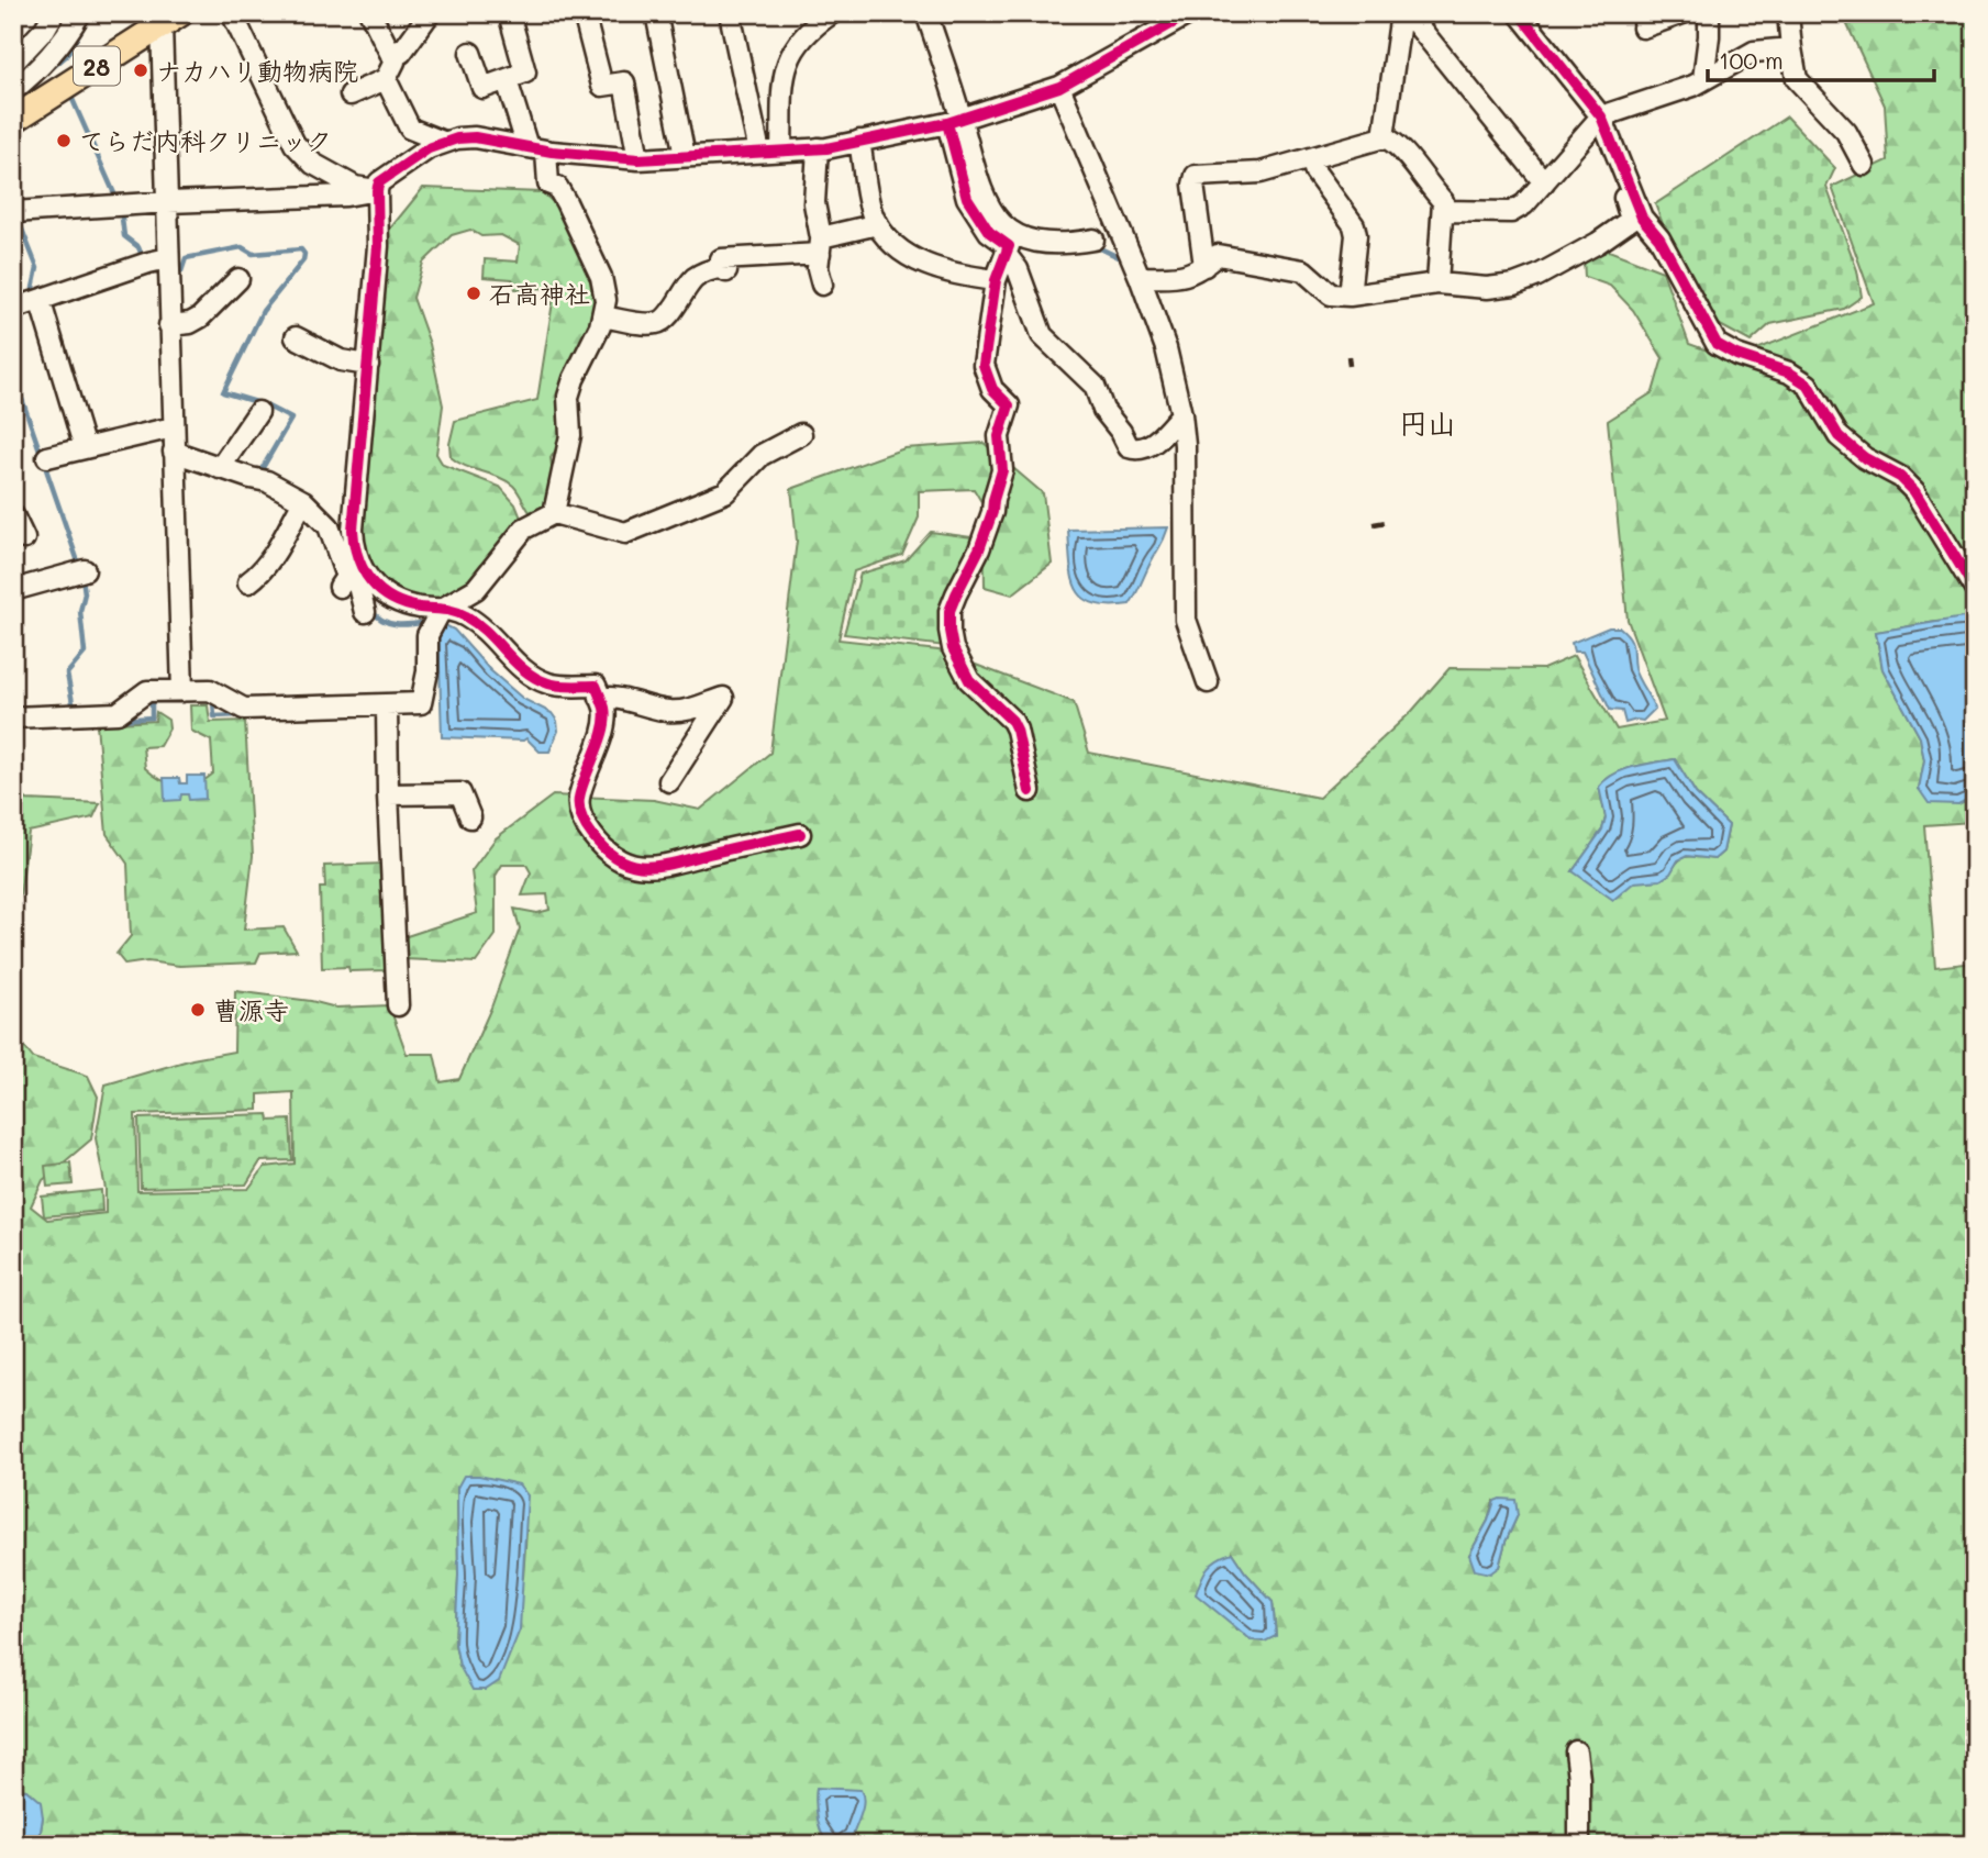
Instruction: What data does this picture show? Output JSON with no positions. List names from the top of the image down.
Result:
{
  "streets": {
    "main road": ["28"]
  },
  "districts": ["円山"],
  "places": [
    "ナカハリ動物病院",
    "てらだ内科クリニック",
    "石高神社",
    "曹源寺"
  ],
  "scale_bar": "100 m"
}
